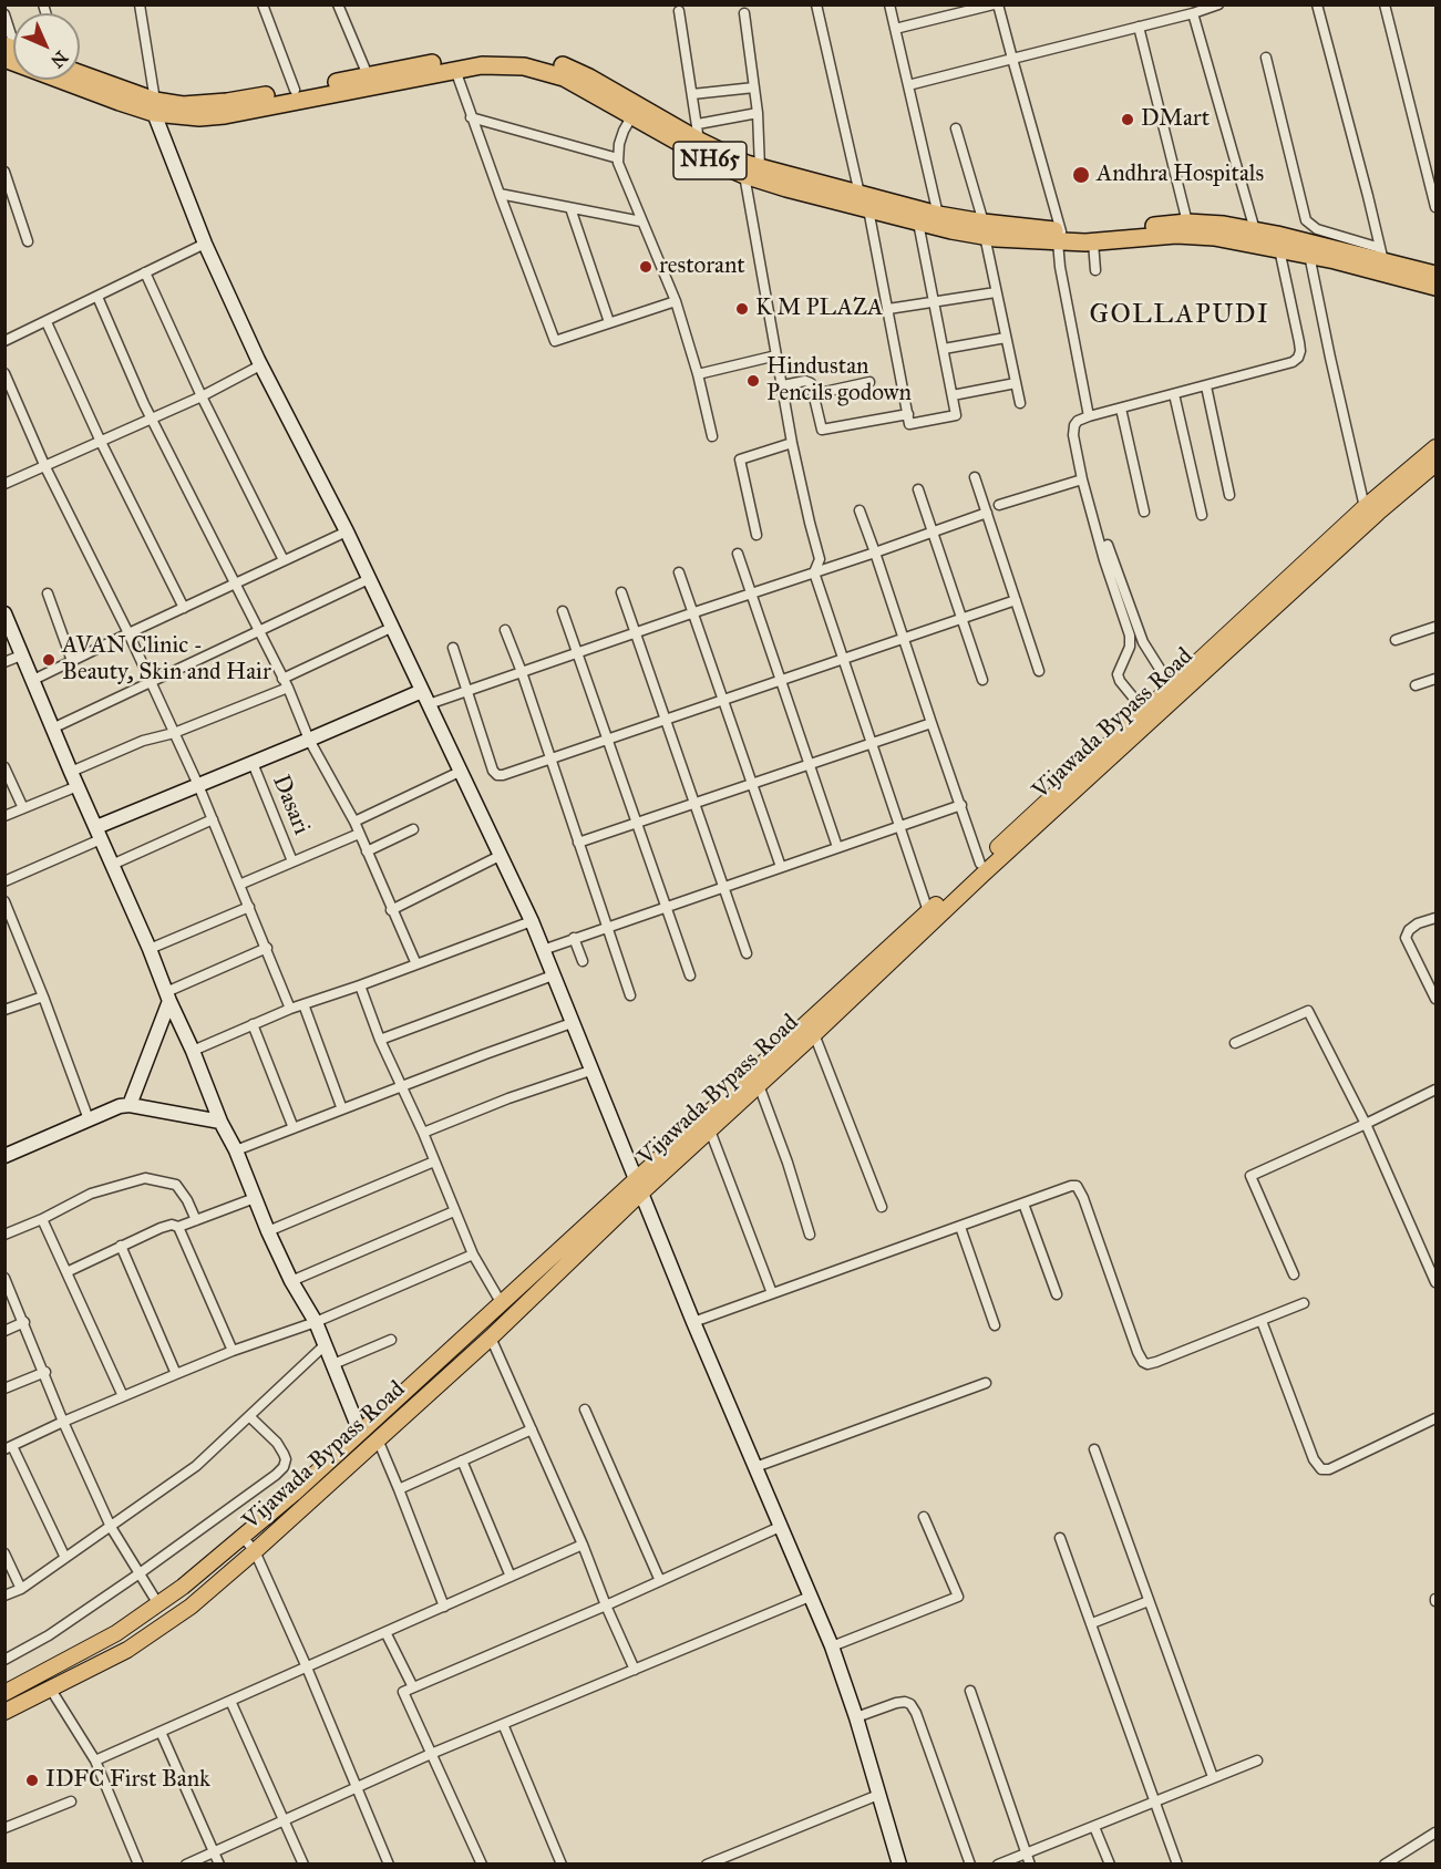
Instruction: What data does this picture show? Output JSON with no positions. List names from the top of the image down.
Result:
{
  "streets": {
    "highway": ["NH65"],
    "main road": ["Vijawada Bypass Road"],
    "street": ["Dasari"]
  },
  "districts": ["GOLLAPUDI"],
  "places": [
    "DMart",
    "Andhra Hospitals",
    "restorant",
    "K M PLAZA",
    "Hindustan Pencils godown",
    "AVAN Clinic - Beauty, Skin and Hair",
    "IDFC First Bank"
  ],
  "north": "bottom right"
}
